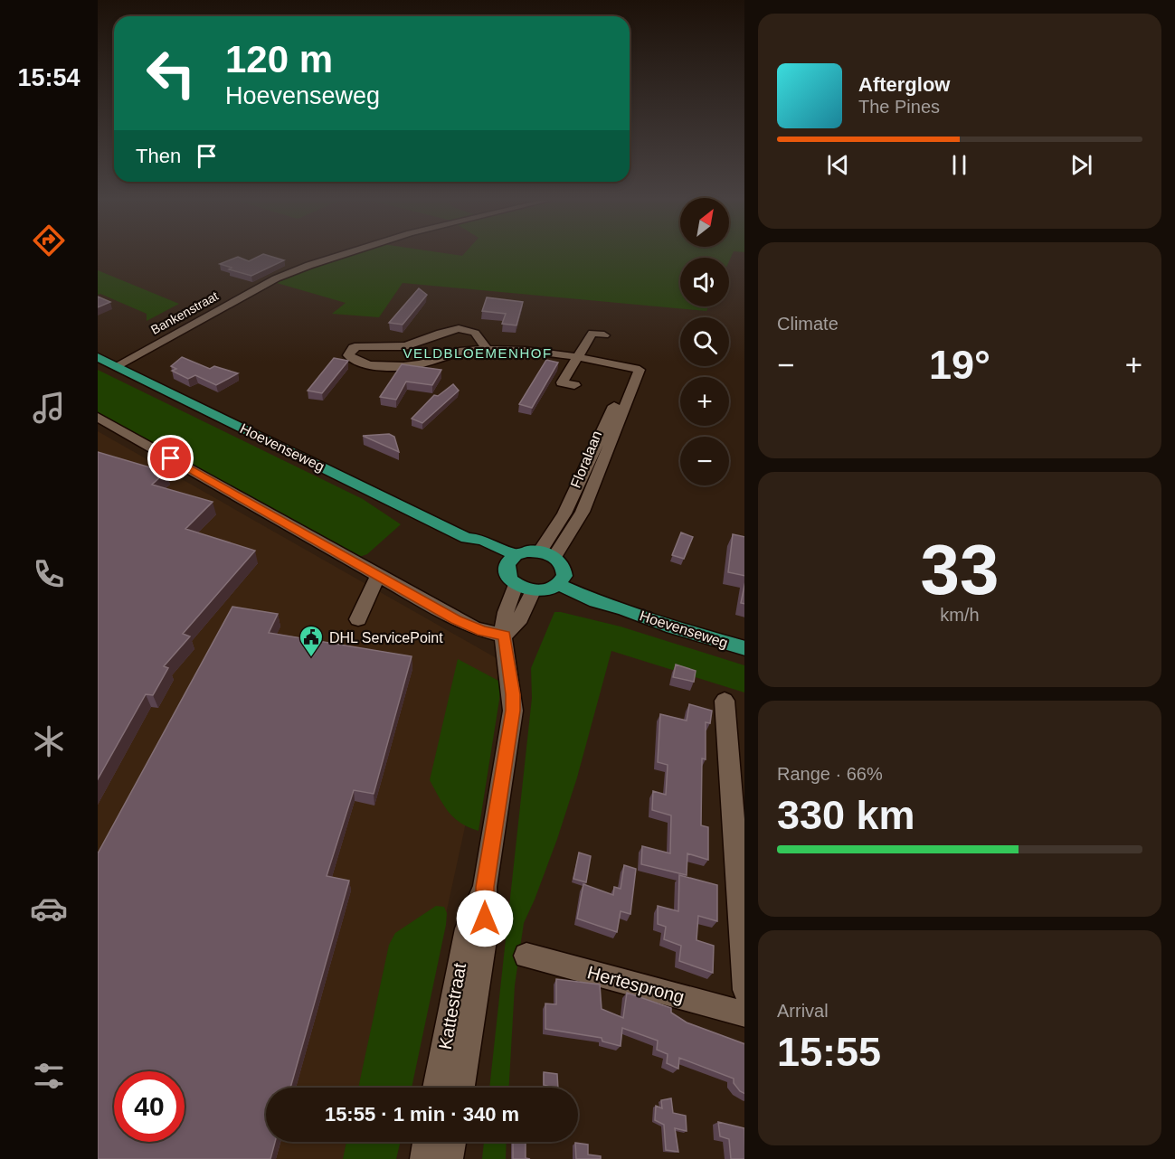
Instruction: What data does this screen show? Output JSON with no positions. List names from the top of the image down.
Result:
{
  "streets": {
    "main road": ["Hoevenseweg"],
    "street": [
      "Bankenstraat",
      "Floralaan",
      "Hertesprong",
      "Kattestraat"
    ]
  },
  "crossings": [
    ["Bankenstraat", "Hoevenseweg"],
    ["Hoevenseweg", "Floralaan"],
    ["Hoevenseweg", "Kattestraat"],
    ["Floralaan", "Kattestraat"]
  ],
  "districts": ["VELDBLOEMENHOF"],
  "places": {
    "public building": ["DHL ServicePoint"]
  },
  "north": "top right",
  "page": {
    "tabs": "15:54",
    "turn": ["120 m", "Hoevenseweg"],
    "song": ["Afterglow", "The Pines"],
    "then": "Then",
    "map_buttons": ["+", "−"],
    "tile": [
      "Climate",
      ["33", "km/h"],
      ["Range · 66%", "330 km"],
      ["Arrival", "15:55"]
    ],
    "heat": ["−", "19°", "+"],
    "limit": "40",
    "trip": "15:55 · 1 min · 340 m"
  }
}
